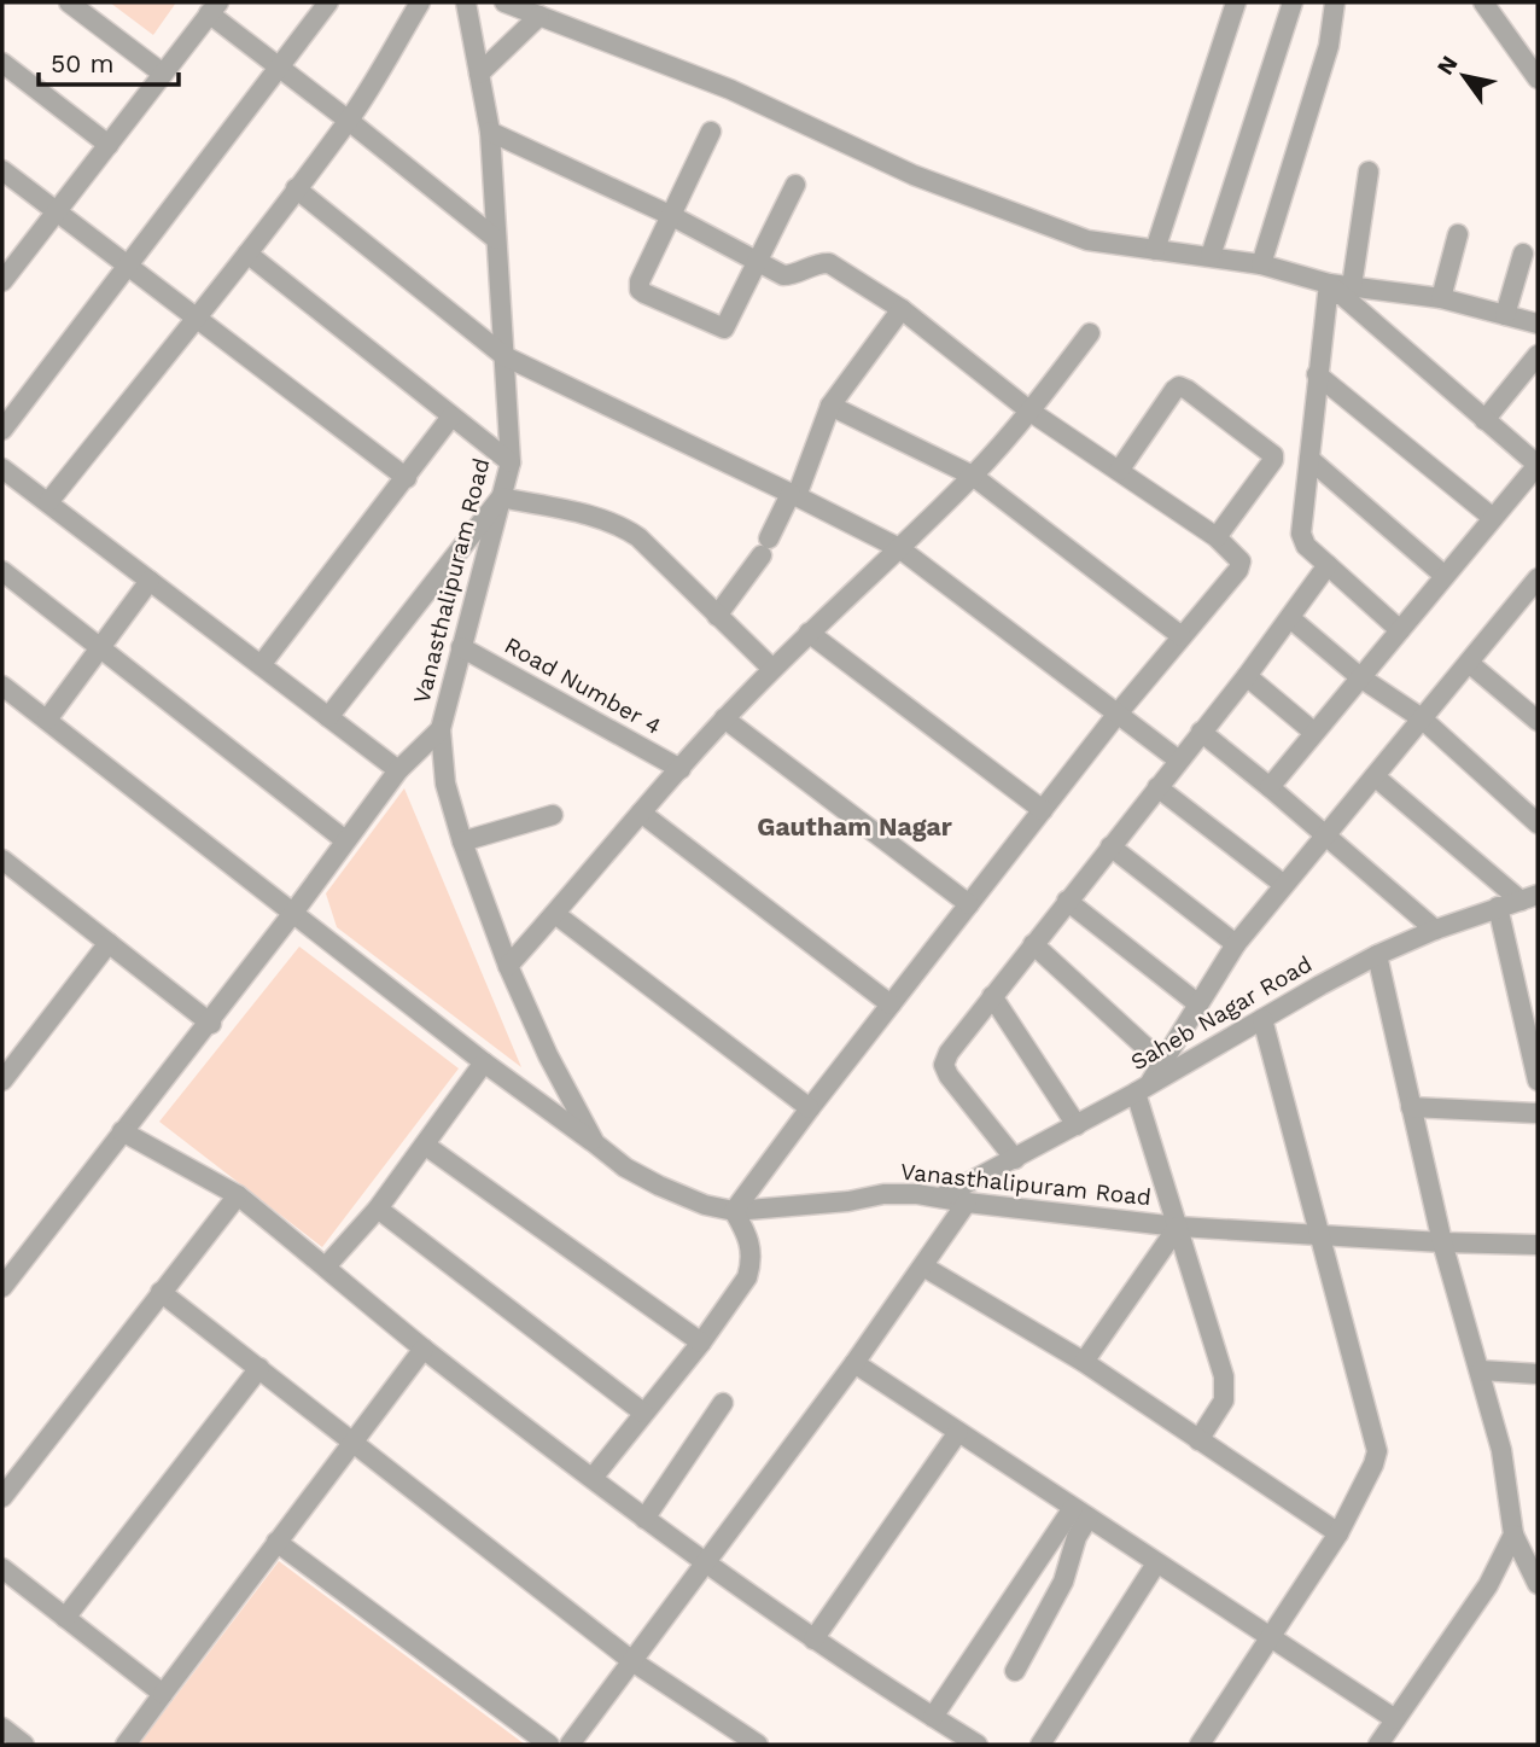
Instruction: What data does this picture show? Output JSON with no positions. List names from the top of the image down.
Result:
{
  "streets": {
    "street": ["Vanasthalipuram Road", "Road Number 4", "Saheb Nagar Road"]
  },
  "crossings": [
    ["Vanasthalipuram Road", "Road Number 4"],
    ["Vanasthalipuram Road", "Saheb Nagar Road"]
  ],
  "districts": ["Gautham Nagar"],
  "scale_bar": "50 m",
  "north": "top left"
}
